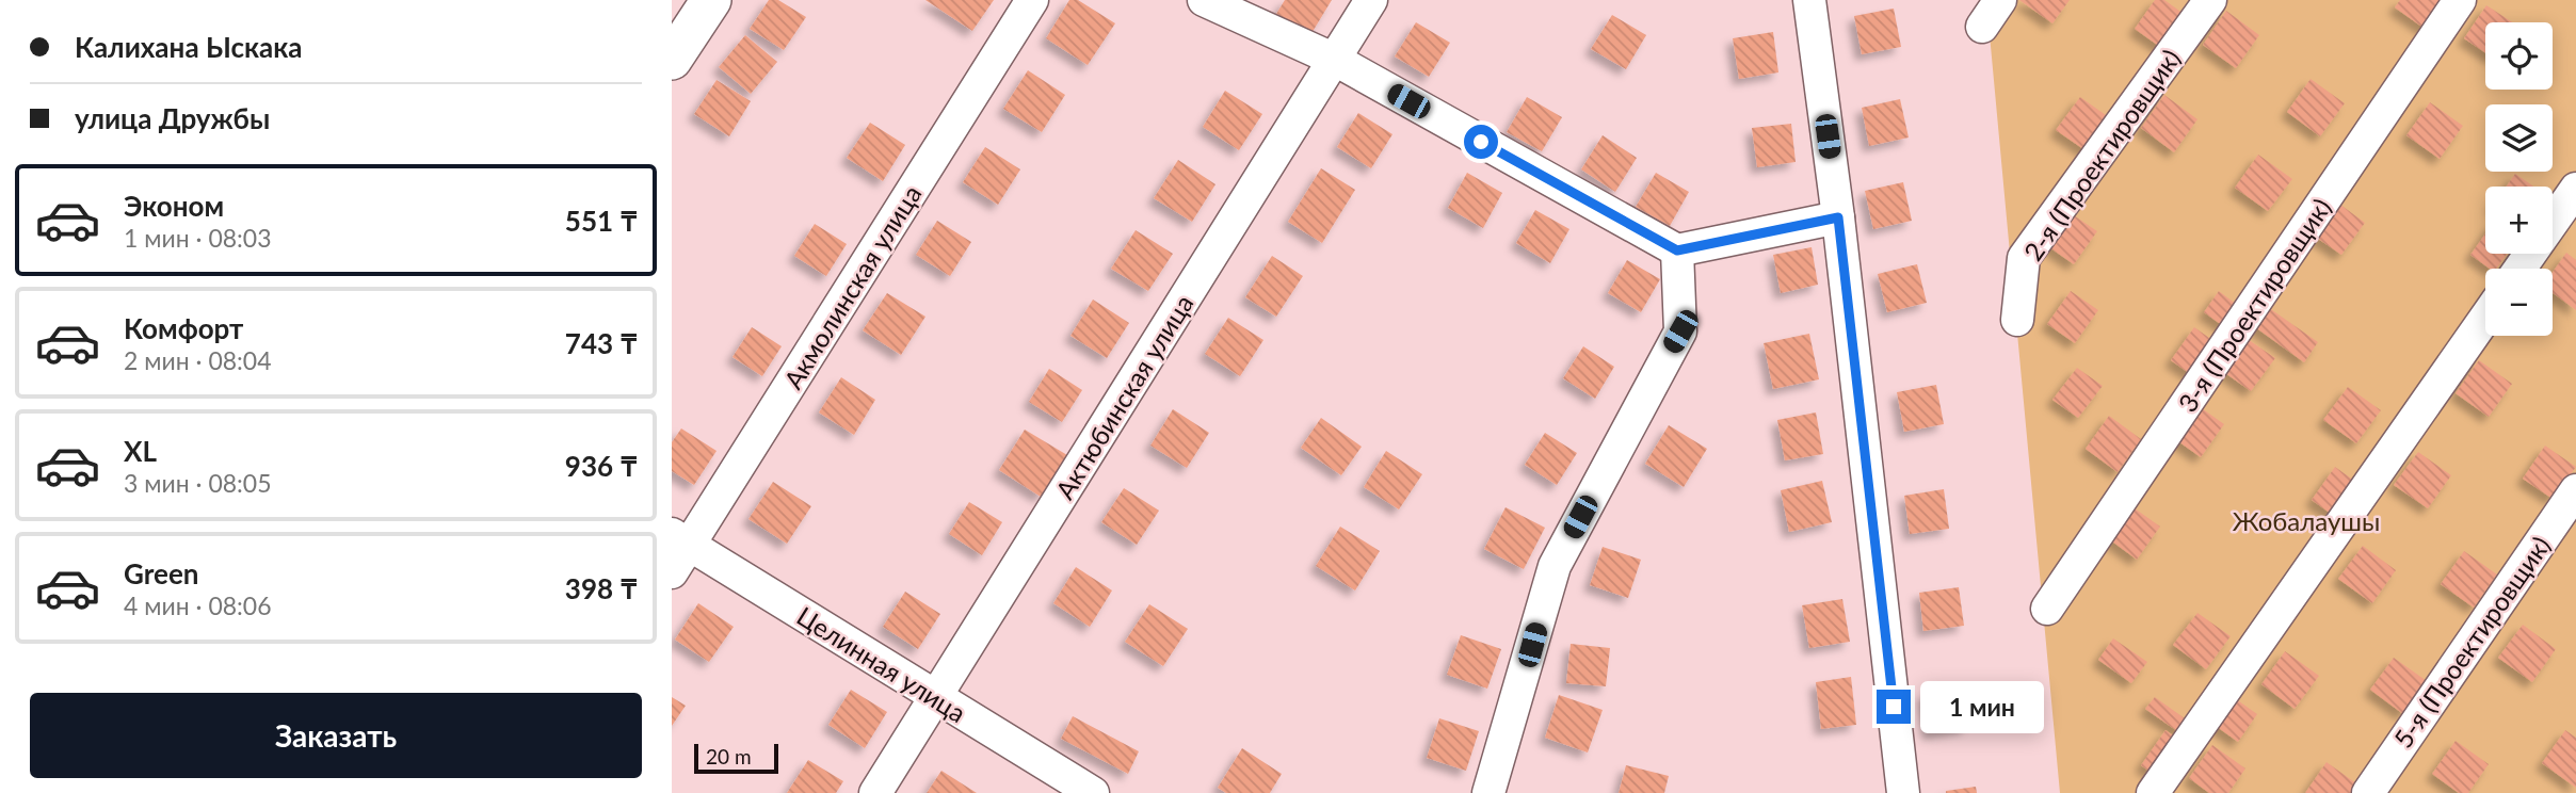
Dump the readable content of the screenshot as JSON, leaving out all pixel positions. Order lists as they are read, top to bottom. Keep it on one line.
{"streets":{"street":["2-я (Проектировщик)","Акмолинская улица","3-я (Проектировщик)","Актюбинская улица","5-я (Проектировщик)","Целинная улица"]},"crossings":[["Акмолинская улица","Целинная улица"],["Актюбинская улица","Целинная улица"]],"parks":["Жобалаушы"],"scale_bar":"20 m","page":{"banner":["Калихана Ыскака","улица Дружбы"],"map_buttons":["+","−"],"list":[{"name":"Эконом","note":"1 мин · 08:03","value":"551 ₸"},{"name":"Комфорт","note":"2 мин · 08:04","value":"743 ₸"},{"name":"XL","note":"3 мин · 08:05","value":"936 ₸"},{"name":"Green","note":"4 мин · 08:06","value":"398 ₸"}],"buttons":"Заказать","bubble":"1 мин","scale":"20 m"}}
